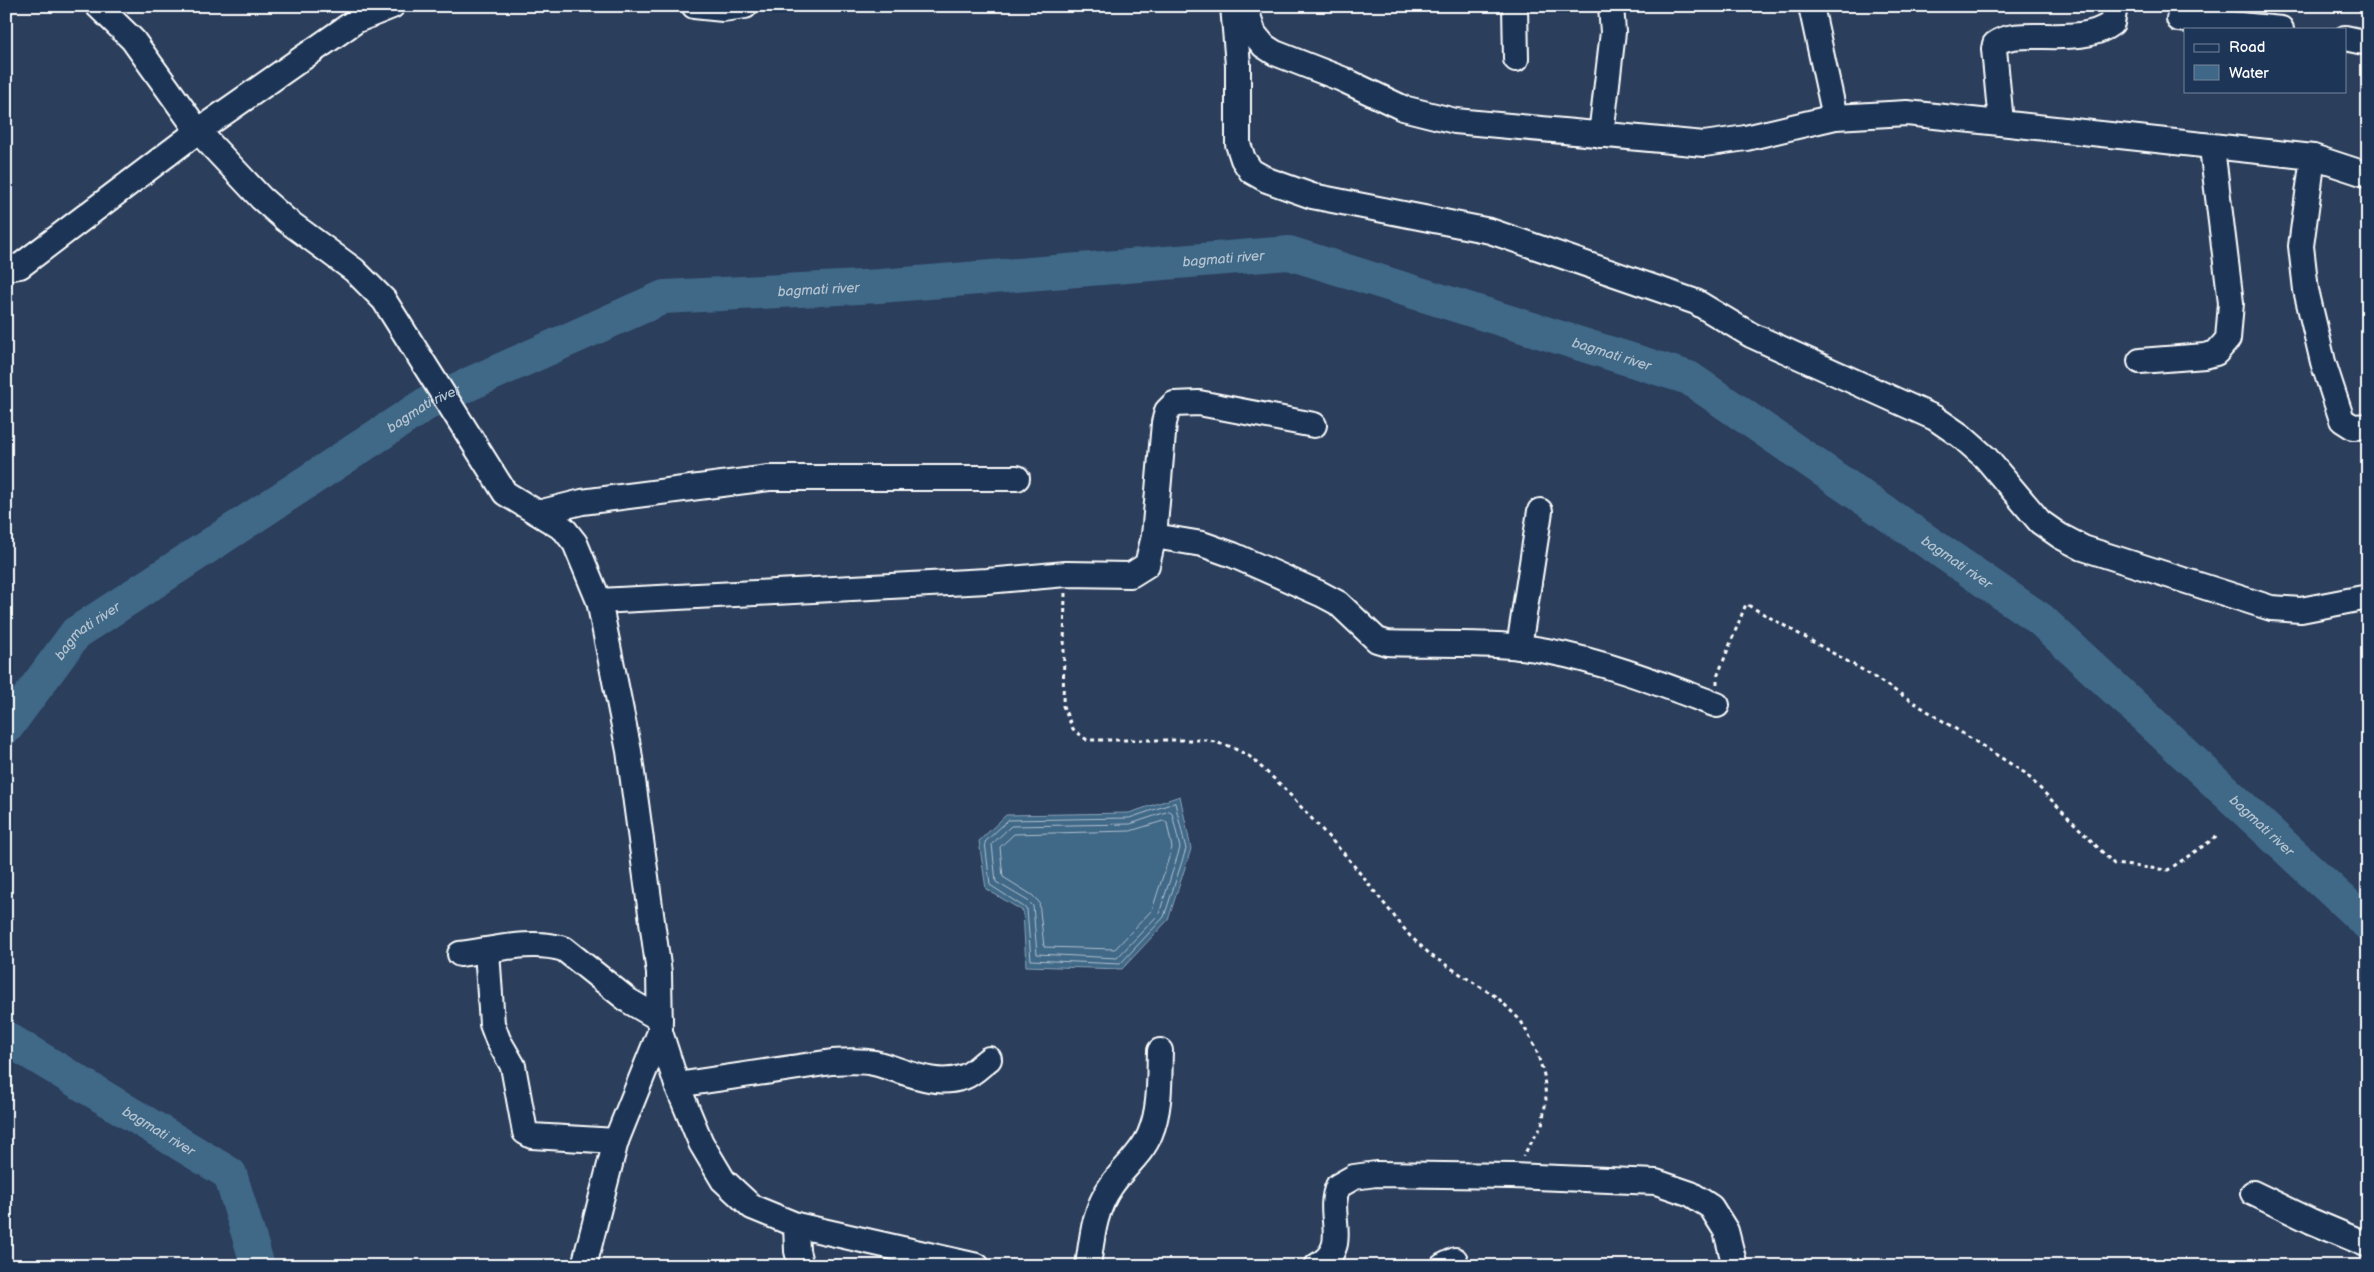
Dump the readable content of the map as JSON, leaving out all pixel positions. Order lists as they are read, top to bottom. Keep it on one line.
{"water":["bagmati river"],"legend":["Road","Water"]}
